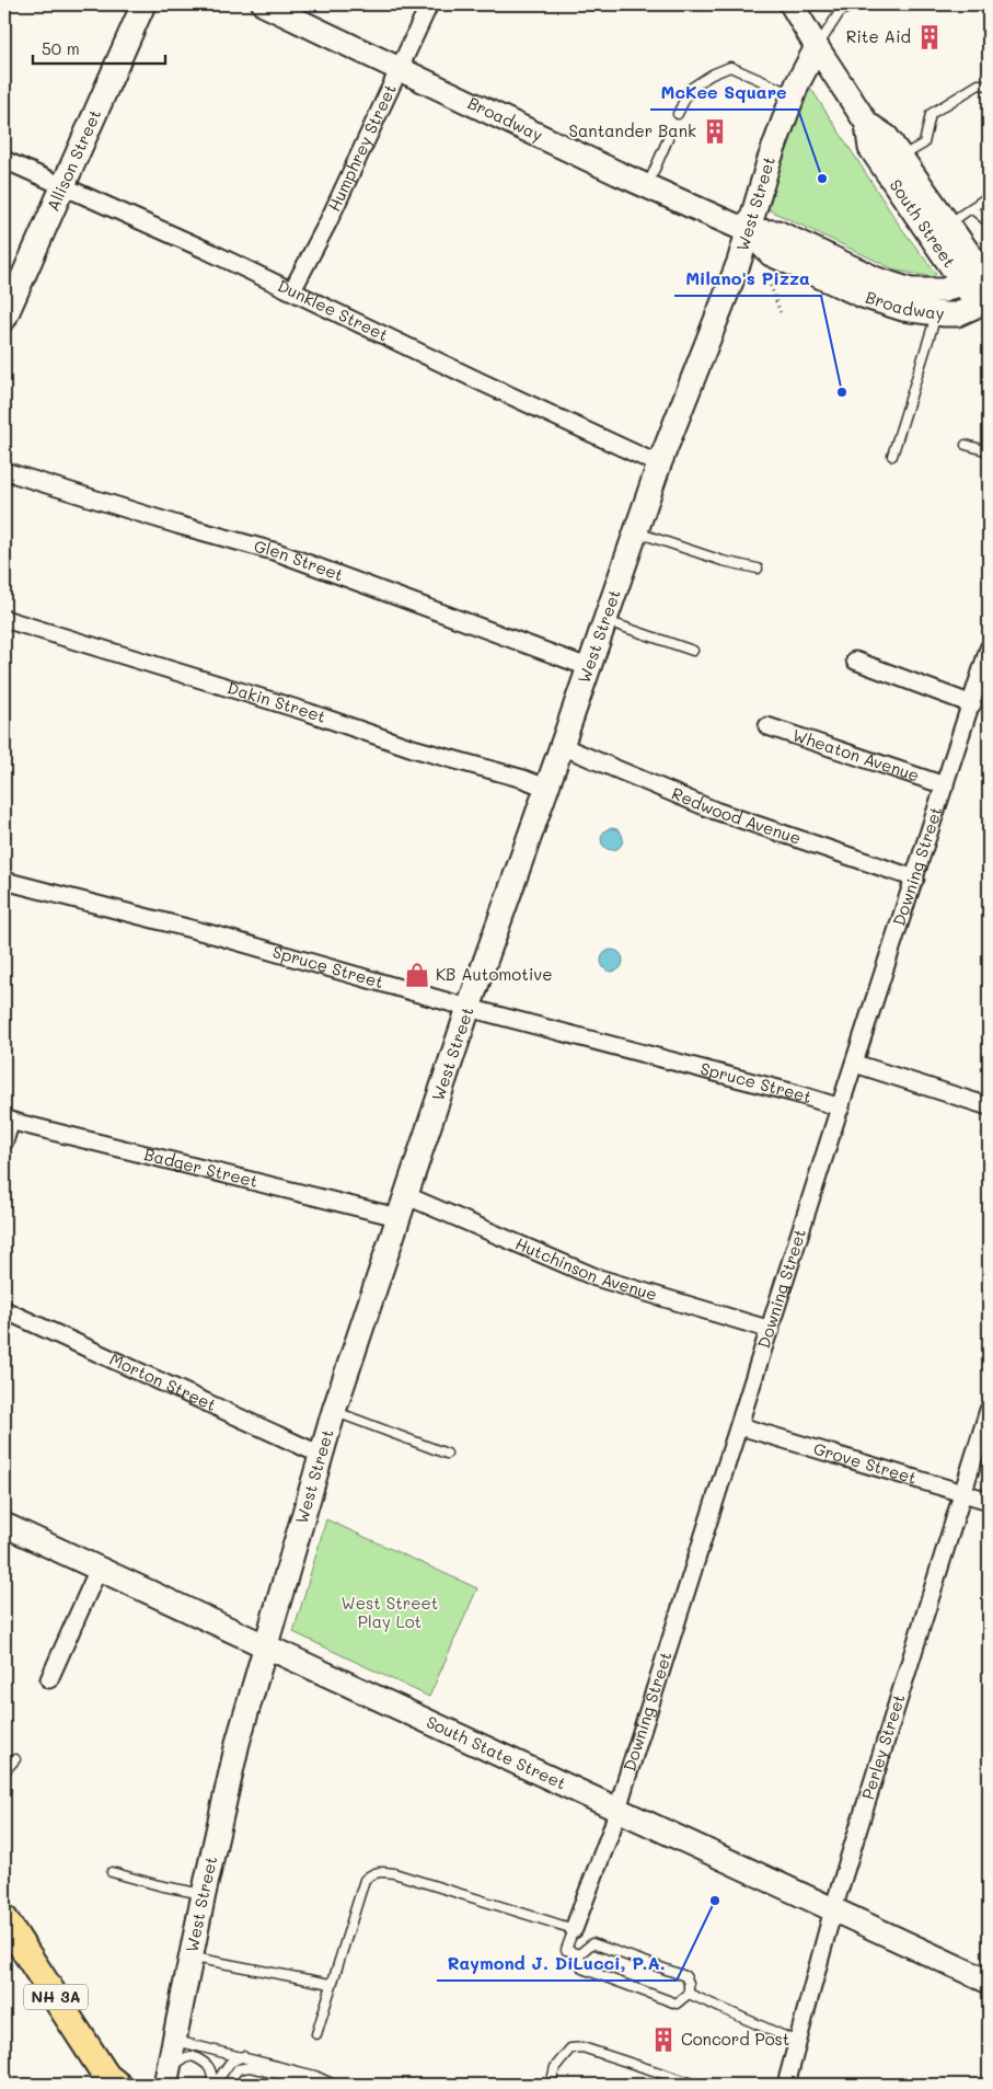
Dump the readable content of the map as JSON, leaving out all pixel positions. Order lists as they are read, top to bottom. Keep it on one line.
{"streets":{"main road":["NH 3A"],"street":["Broadway","Humphrey Street","Allison Street","West Street","South Street","Dunklee Street","Glen Street","Dakin Street","Wheaton Avenue","Redwood Avenue","Downing Street","Spruce Street","Badger Street","Hutchinson Avenue","Morton Street","Grove Street","Perley Street","South State Street"]},"crossings":[["Broadway","Humphrey Street"],["Broadway","West Street"],["Broadway","South Street"],["Humphrey Street","Dunklee Street"],["Allison Street","Dunklee Street"],["West Street","South Street"],["West Street","Dunklee Street"],["West Street","Glen Street"],["West Street","Dakin Street"],["West Street","Redwood Avenue"],["West Street","Spruce Street"],["West Street","Badger Street"],["West Street","Hutchinson Avenue"],["West Street","Morton Street"],["West Street","South State Street"],["Wheaton Avenue","Downing Street"],["Redwood Avenue","Downing Street"],["Downing Street","Spruce Street"],["Downing Street","Hutchinson Avenue"],["Downing Street","Grove Street"],["Downing Street","South State Street"],["Badger Street","Hutchinson Avenue"],["Grove Street","Perley Street"],["Perley Street","South State Street"]],"parks":["West Street Play Lot"],"places":{"building":["Rite Aid","Santander Bank","Concord Post"],"other":["McKee Square","Milano's Pizza","Raymond J. DiLucci, P.A."],"shop":["KB Automotive"]},"scale_bar":"50 m"}
